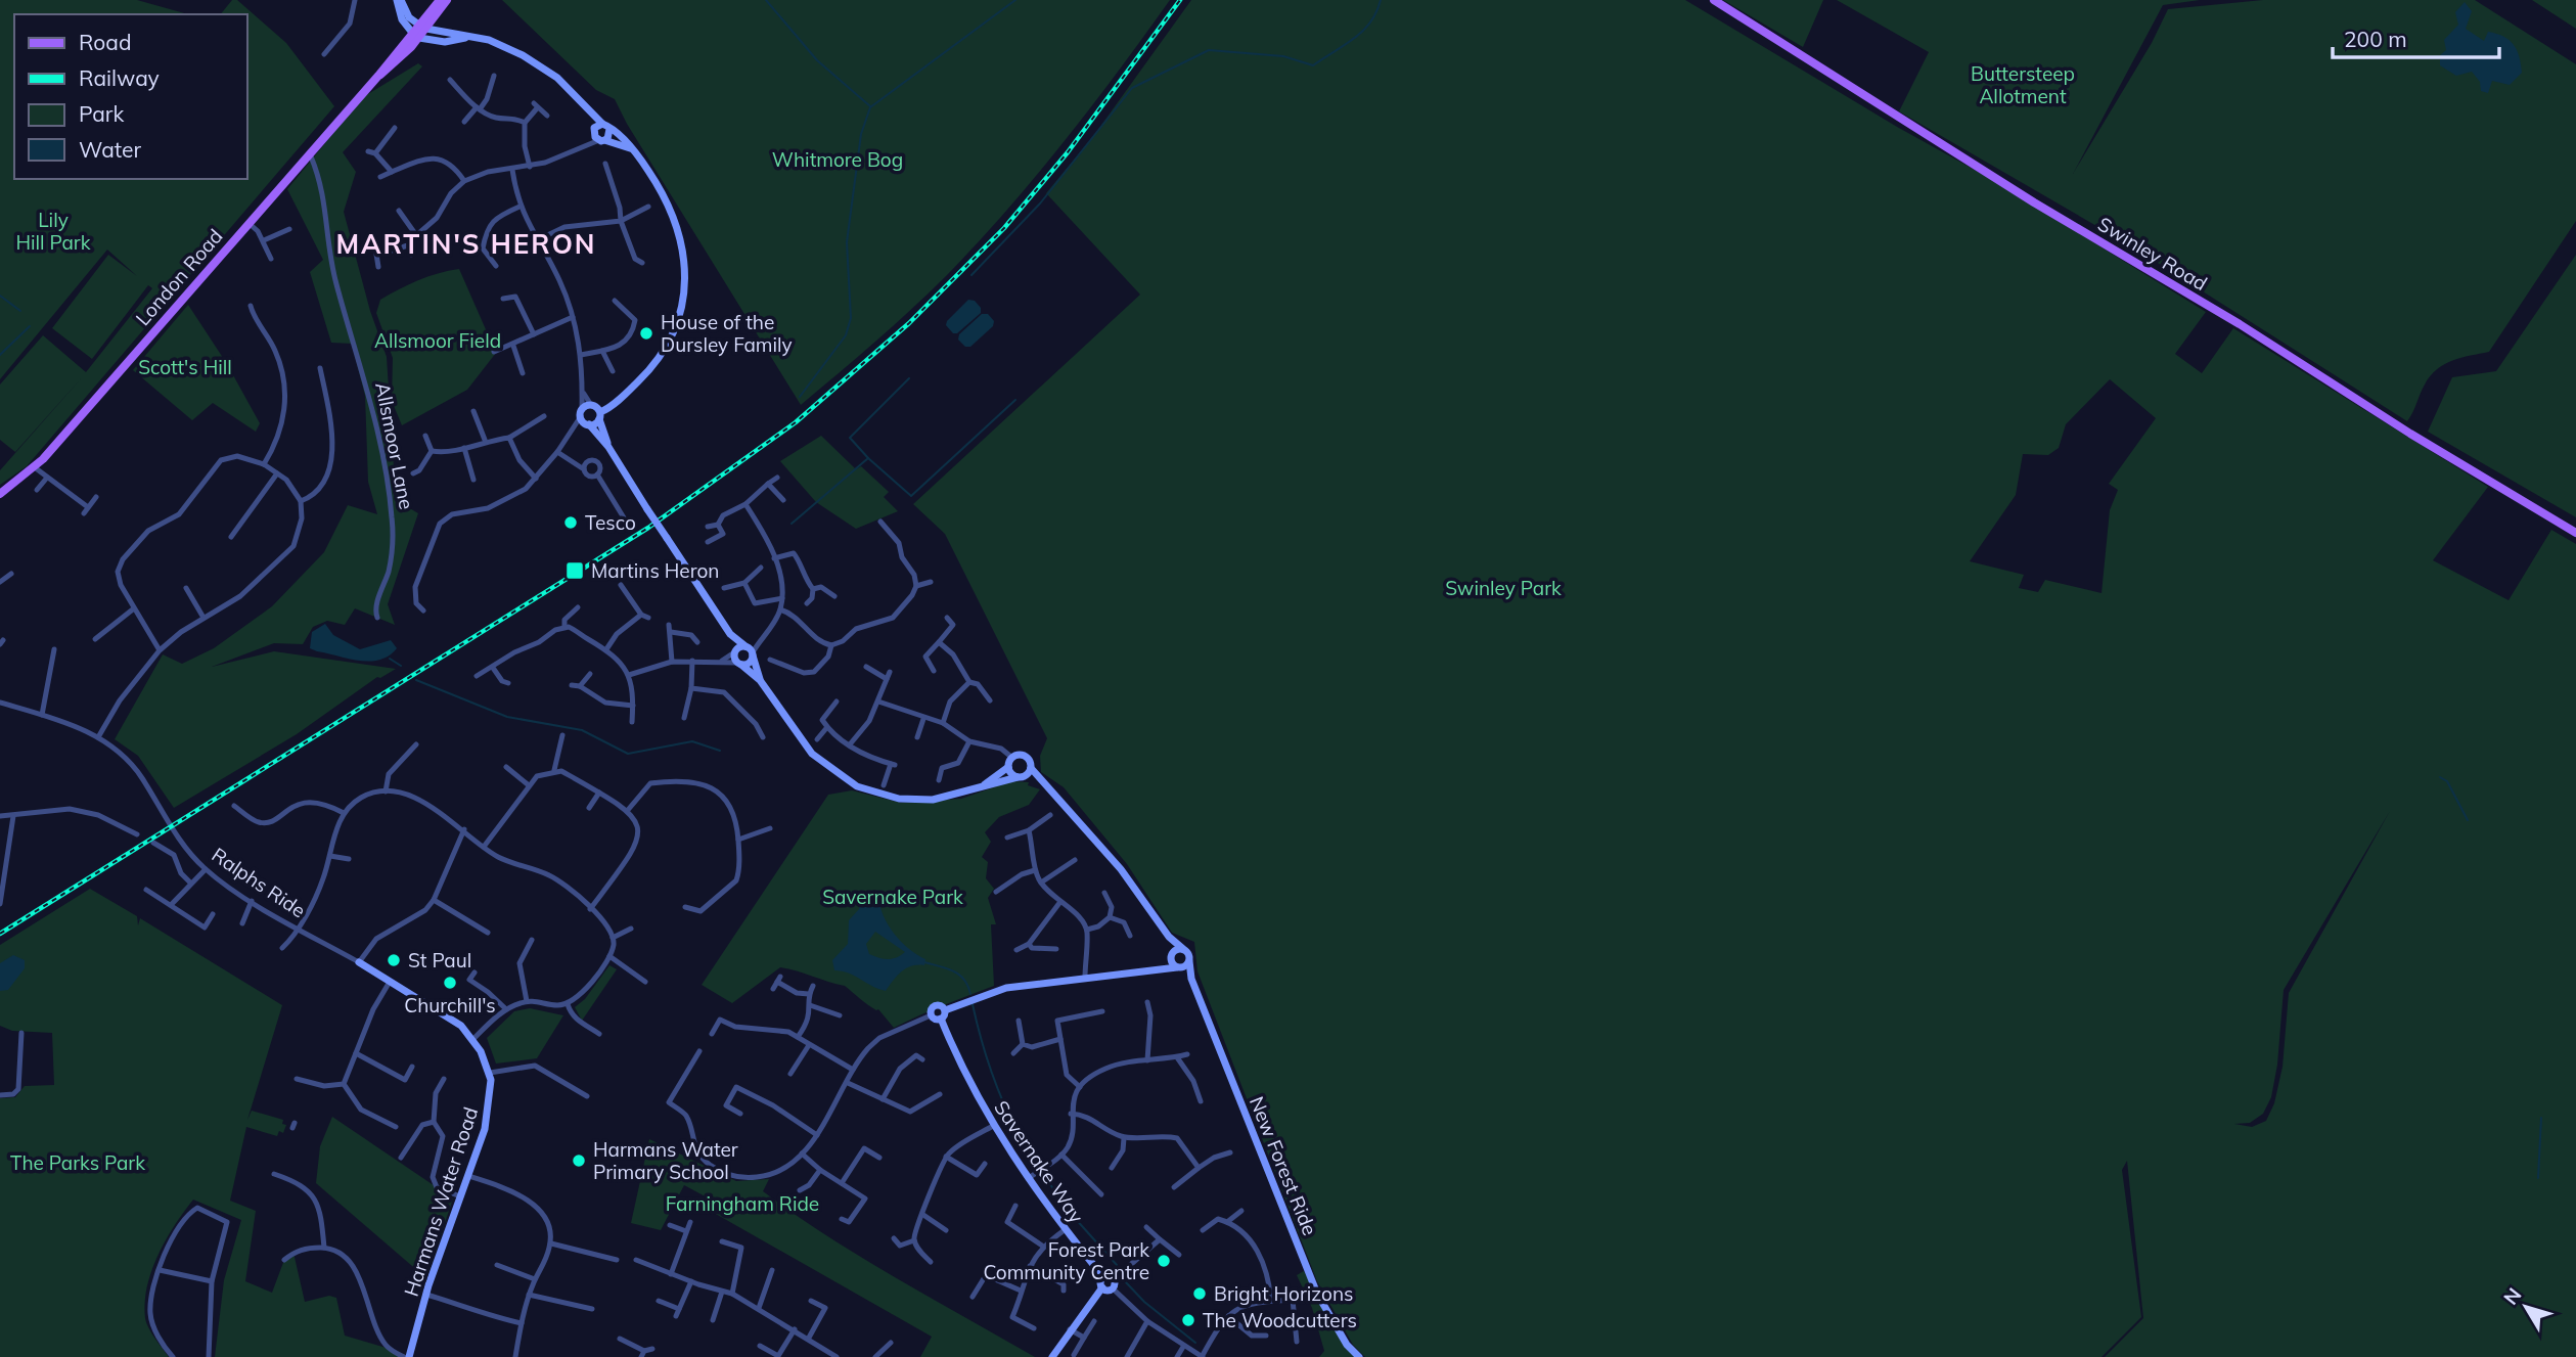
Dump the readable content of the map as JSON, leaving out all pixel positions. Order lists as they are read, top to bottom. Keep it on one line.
{"streets":{"main road":["Swinley Road","London Road","Ralphs Ride","Savernake Way","New Forest Ride","Harmans Water Road"],"street":["Allsmoor Lane"]},"crossings":[["Ralphs Ride","Harmans Water Road"]],"districts":["MARTIN'S HERON"],"parks":["Buttersteep Allotment","Whitmore Bog","Lily Hill Park","Allsmoor Field","Scott's Hill","Swinley Park","Savernake Park","The Parks Park","Farningham Ride"],"places":{"other":["House of the Dursley Family","Tesco","St Paul","Churchill's","Harmans Water Primary School","Forest Park Community Centre","Bright Horizons","The Woodcutters"],"transit":["Martins Heron"]},"legend":["Road","Railway","Park","Water"],"scale_bar":"200 m","north":"top left"}
